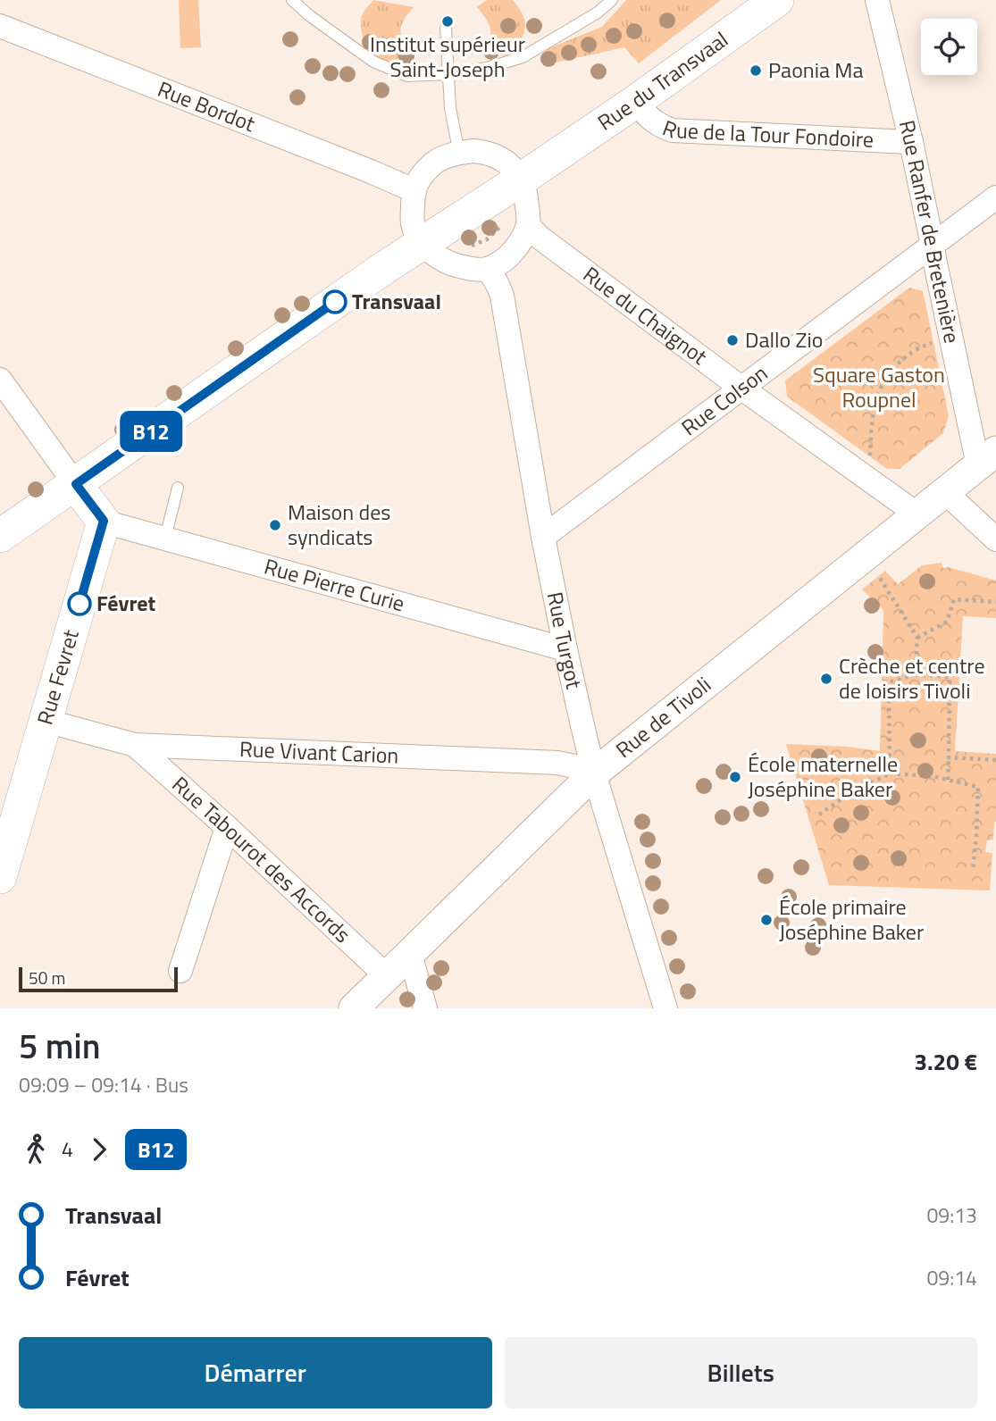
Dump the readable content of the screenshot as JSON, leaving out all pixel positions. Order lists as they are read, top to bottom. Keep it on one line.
{"streets":{"main road":["Rue du Transvaal","Rue Fevret"],"street":["Rue Bordot","Rue de la Tour Fondoire","Rue Ranfer de Bretenière","Rue du Chaignot","Rue Colson","Rue Pierre Curie","Rue Turgot","Rue de Tivoli","Rue Vivant Carion","Rue Tabourot des Accords"]},"crossings":[["Rue du Transvaal","Rue de la Tour Fondoire"],["Rue de la Tour Fondoire","Rue Ranfer de Bretenière"],["Rue Ranfer de Bretenière","Rue Colson"],["Rue Ranfer de Bretenière","Rue de Tivoli"],["Rue du Chaignot","Rue Colson"],["Rue du Chaignot","Rue de Tivoli"],["Rue Colson","Rue Turgot"],["Rue Pierre Curie","Rue Turgot"],["Rue Pierre Curie","Rue Fevret"],["Rue Turgot","Rue de Tivoli"],["Rue Turgot","Rue Vivant Carion"],["Rue Fevret","Rue Vivant Carion"],["Rue de Tivoli","Rue Vivant Carion"],["Rue de Tivoli","Rue Tabourot des Accords"],["Rue Vivant Carion","Rue Tabourot des Accords"]],"parks":["Square Gaston Roupnel"],"places":["Institut supérieur Saint-Joseph","Paonia Ma","Transvaal","Dallo Zio","Maison des syndicats","Févret","Crèche et centre de loisirs Tivoli","École maternelle Joséphine Baker","École primaire Joséphine Baker"],"lines":["bus line B12"],"scale_bar":"50 m","page":{"on_map":"B12","scale":"50 m","heading":["5 min","09:09 – 09:14 · Bus","3.20 €"],"legs":["4","B12"],"list":[{"name":"Transvaal","value":"09:13"},{"name":"Févret","value":"09:14"}],"buttons":["Démarrer","Billets"]}}
